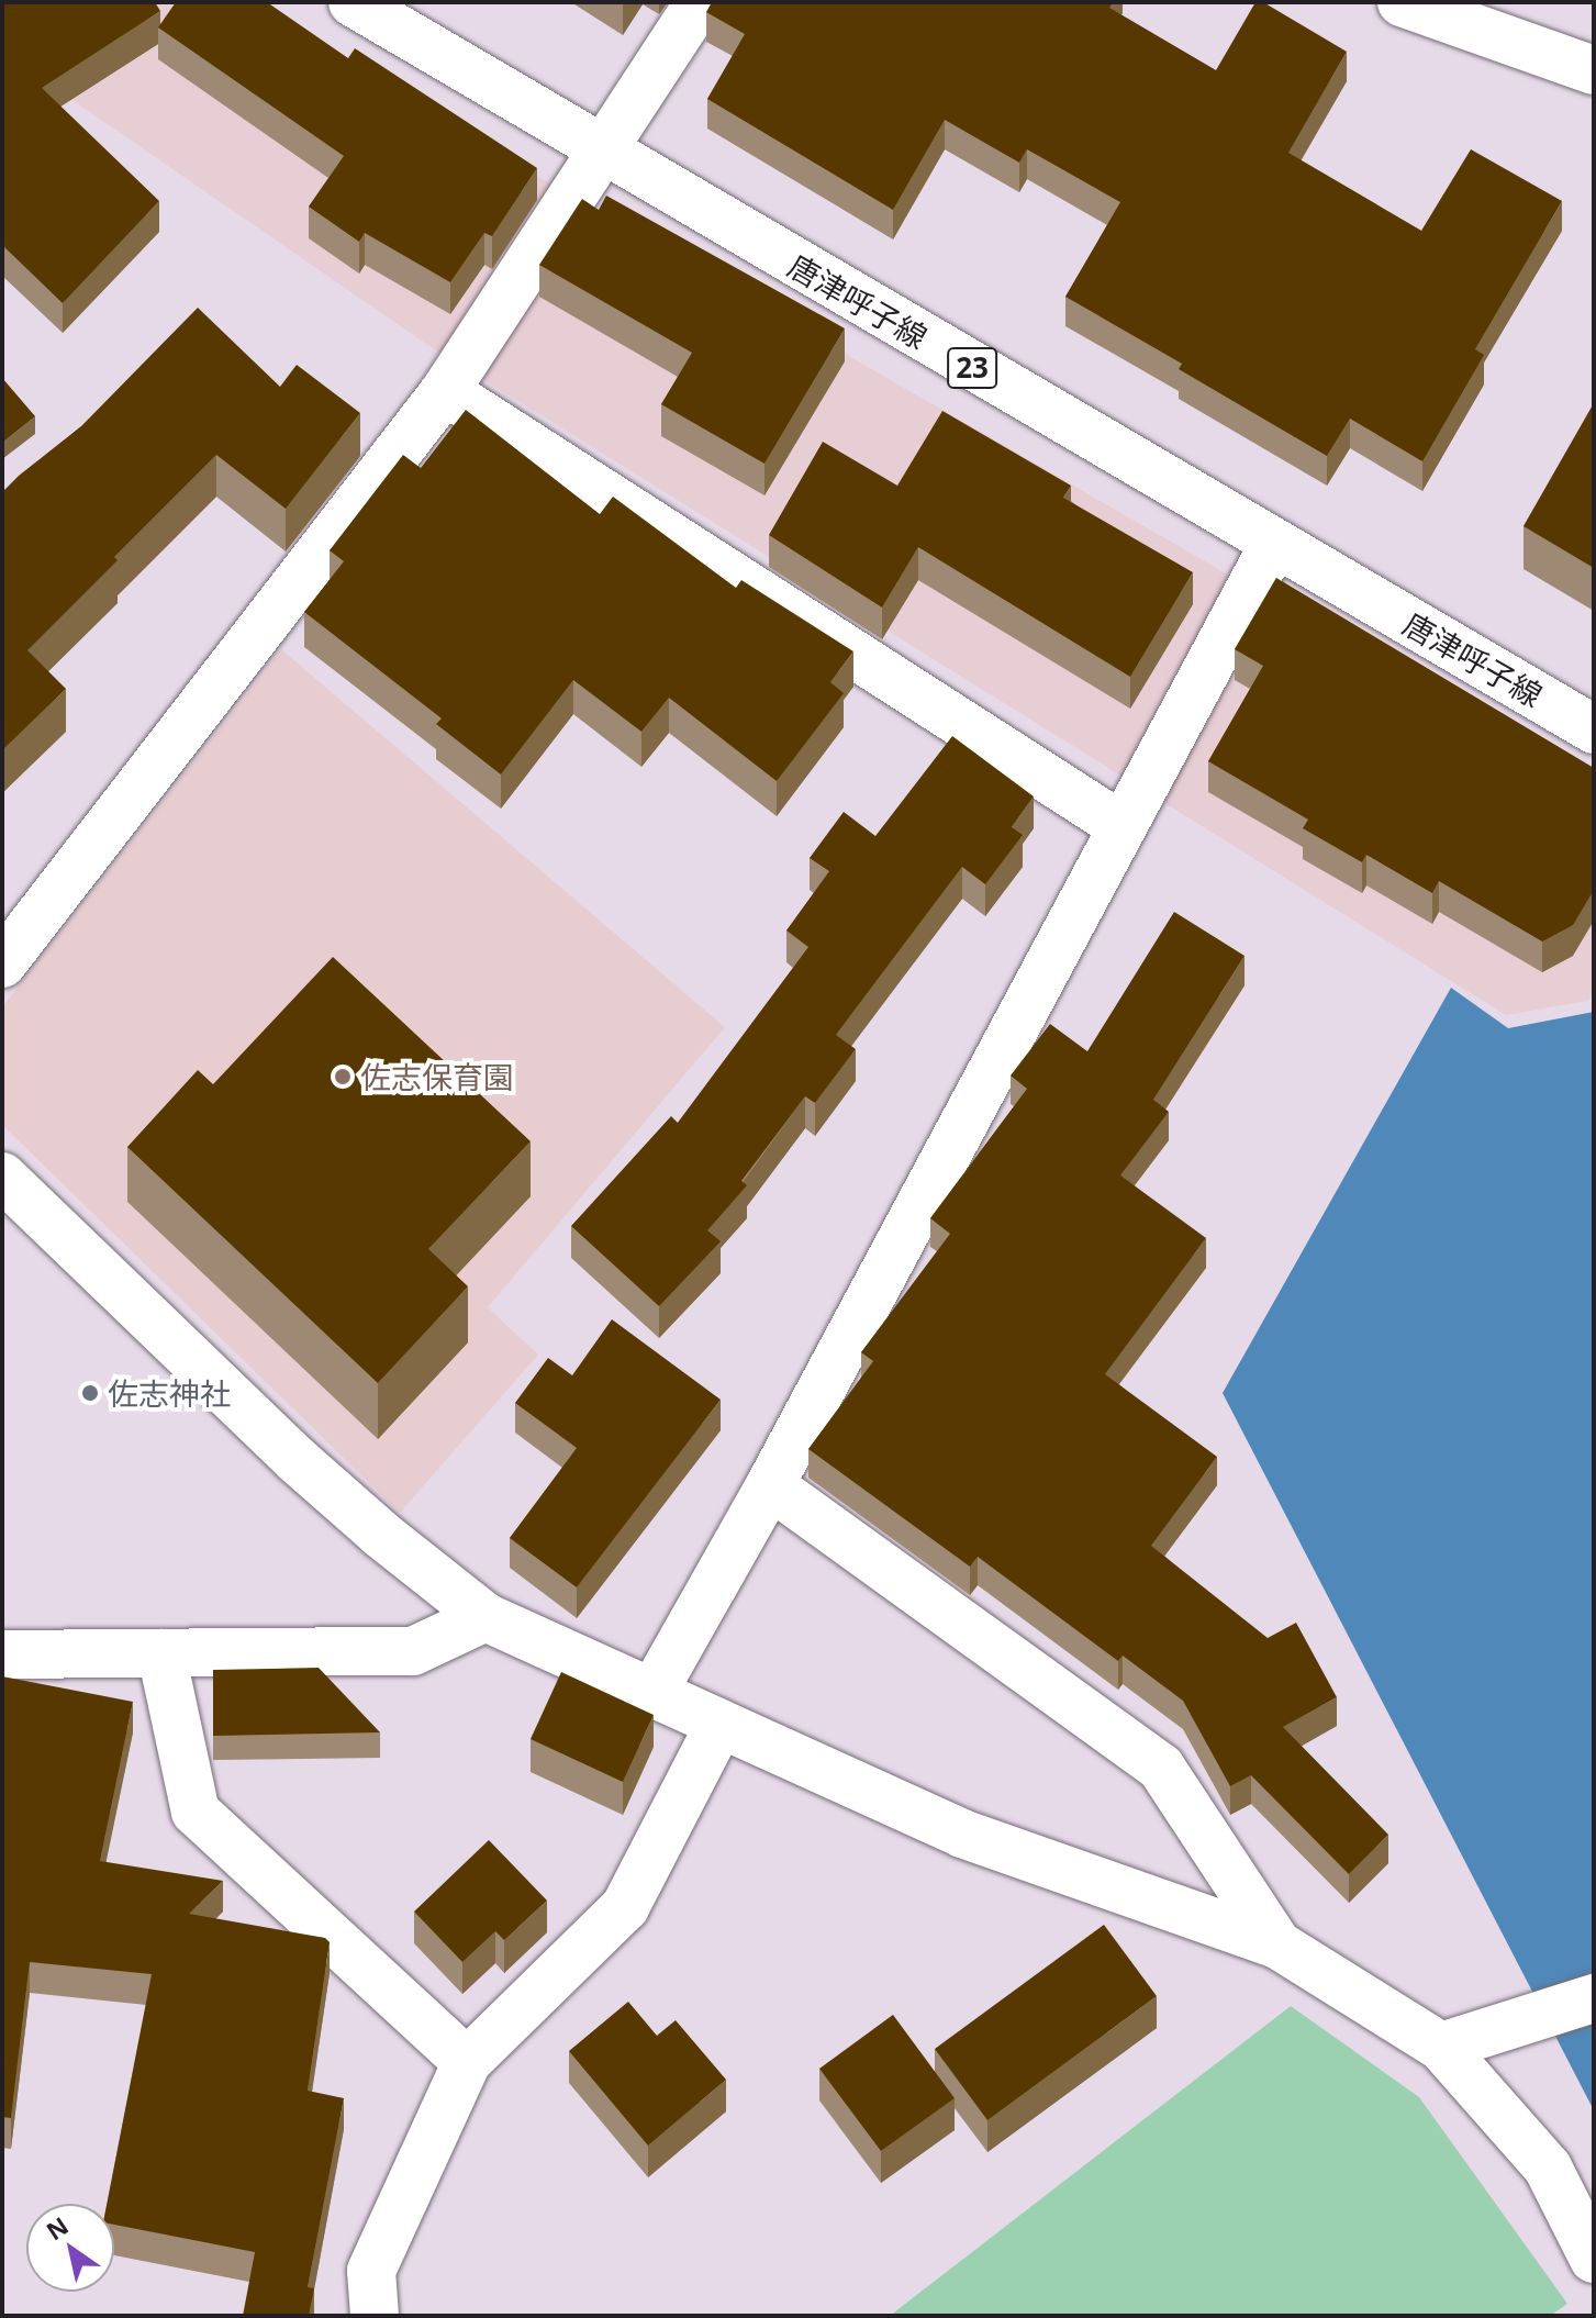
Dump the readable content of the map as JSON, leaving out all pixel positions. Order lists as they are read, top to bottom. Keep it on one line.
{"streets":{"street":["唐津呼子線","23"]},"places":["佐志保育園","佐志神社"],"north":"top left"}
